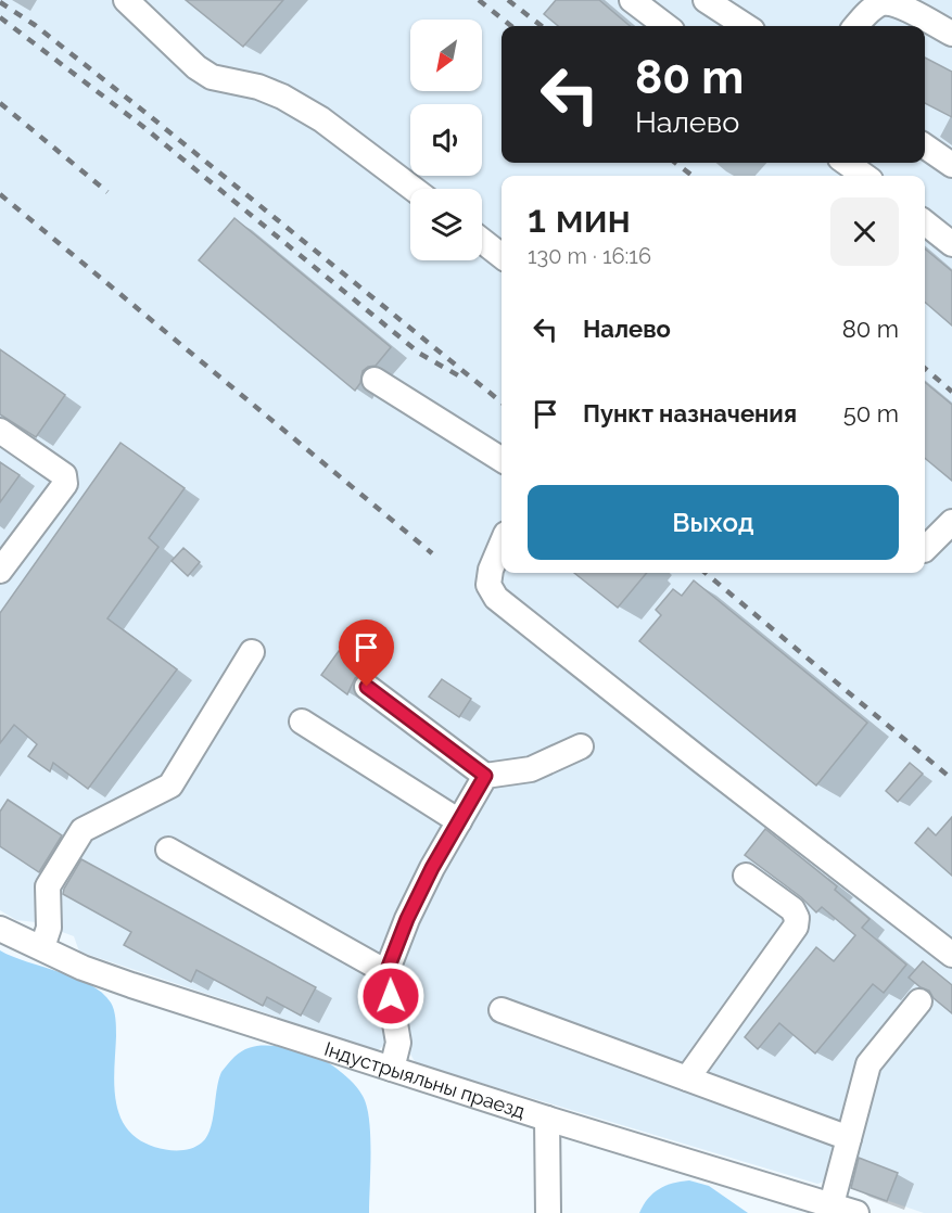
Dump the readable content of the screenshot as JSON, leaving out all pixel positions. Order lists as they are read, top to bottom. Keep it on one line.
{"streets":{"street":["Індустрыяльны праезд"]},"north":"bottom left","page":{"turn":["80 m","Налево"],"heading":["1 мин","130 m · 16:16"],"list":[{"name":"Налево","value":"80 m"},{"name":"Пункт назначения","value":"50 m"}],"buttons":"Выход"}}
